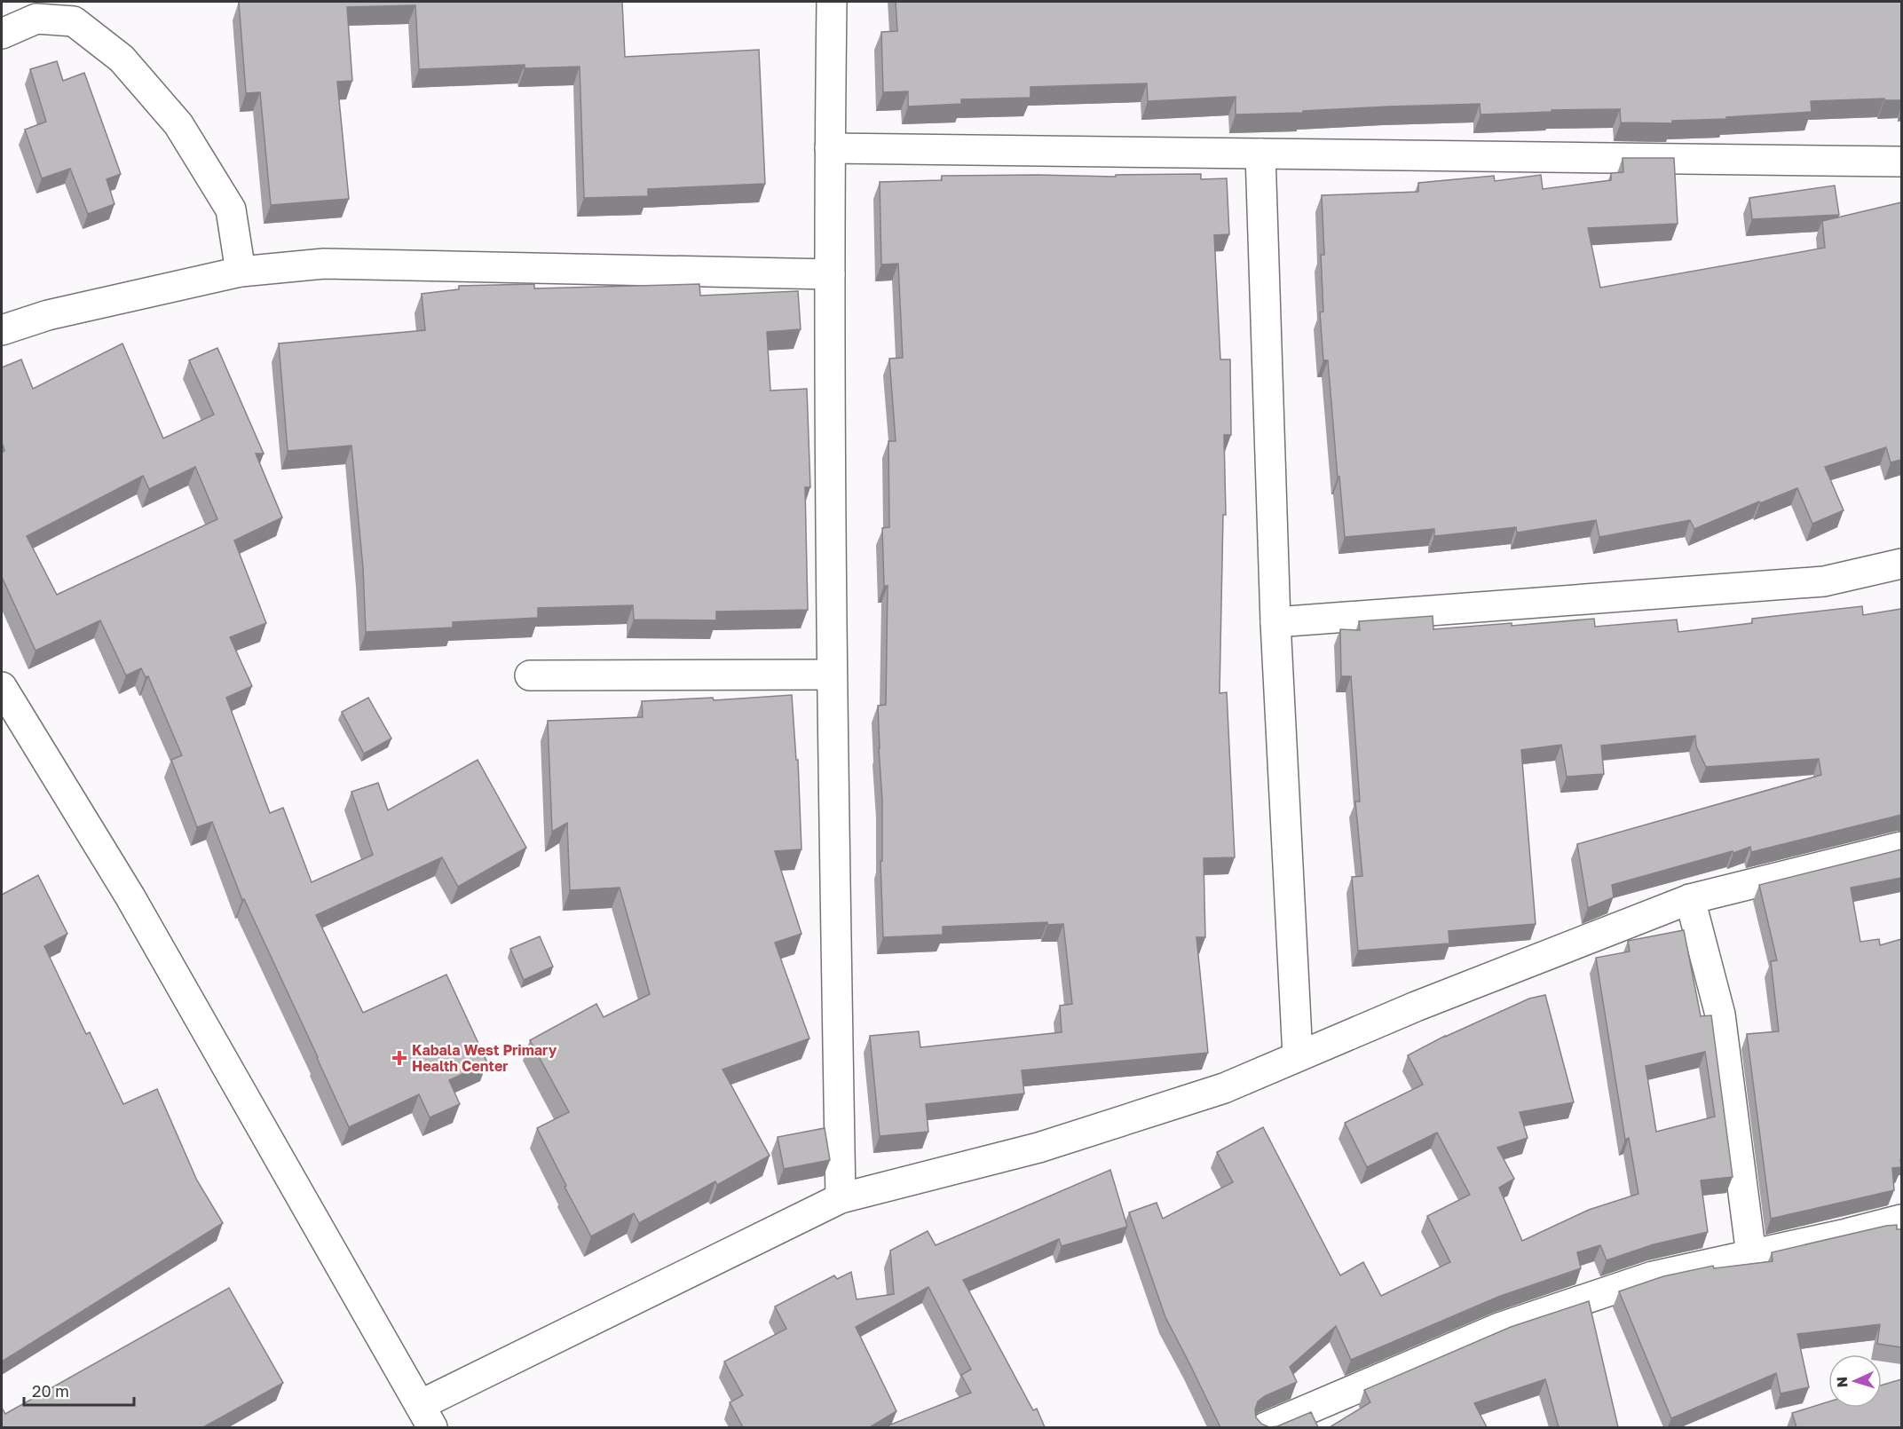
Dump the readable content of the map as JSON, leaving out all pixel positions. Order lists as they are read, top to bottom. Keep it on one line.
{"places":{"health":["Kabala West Primary Health Center"]},"scale_bar":"20 m","north":"left"}
